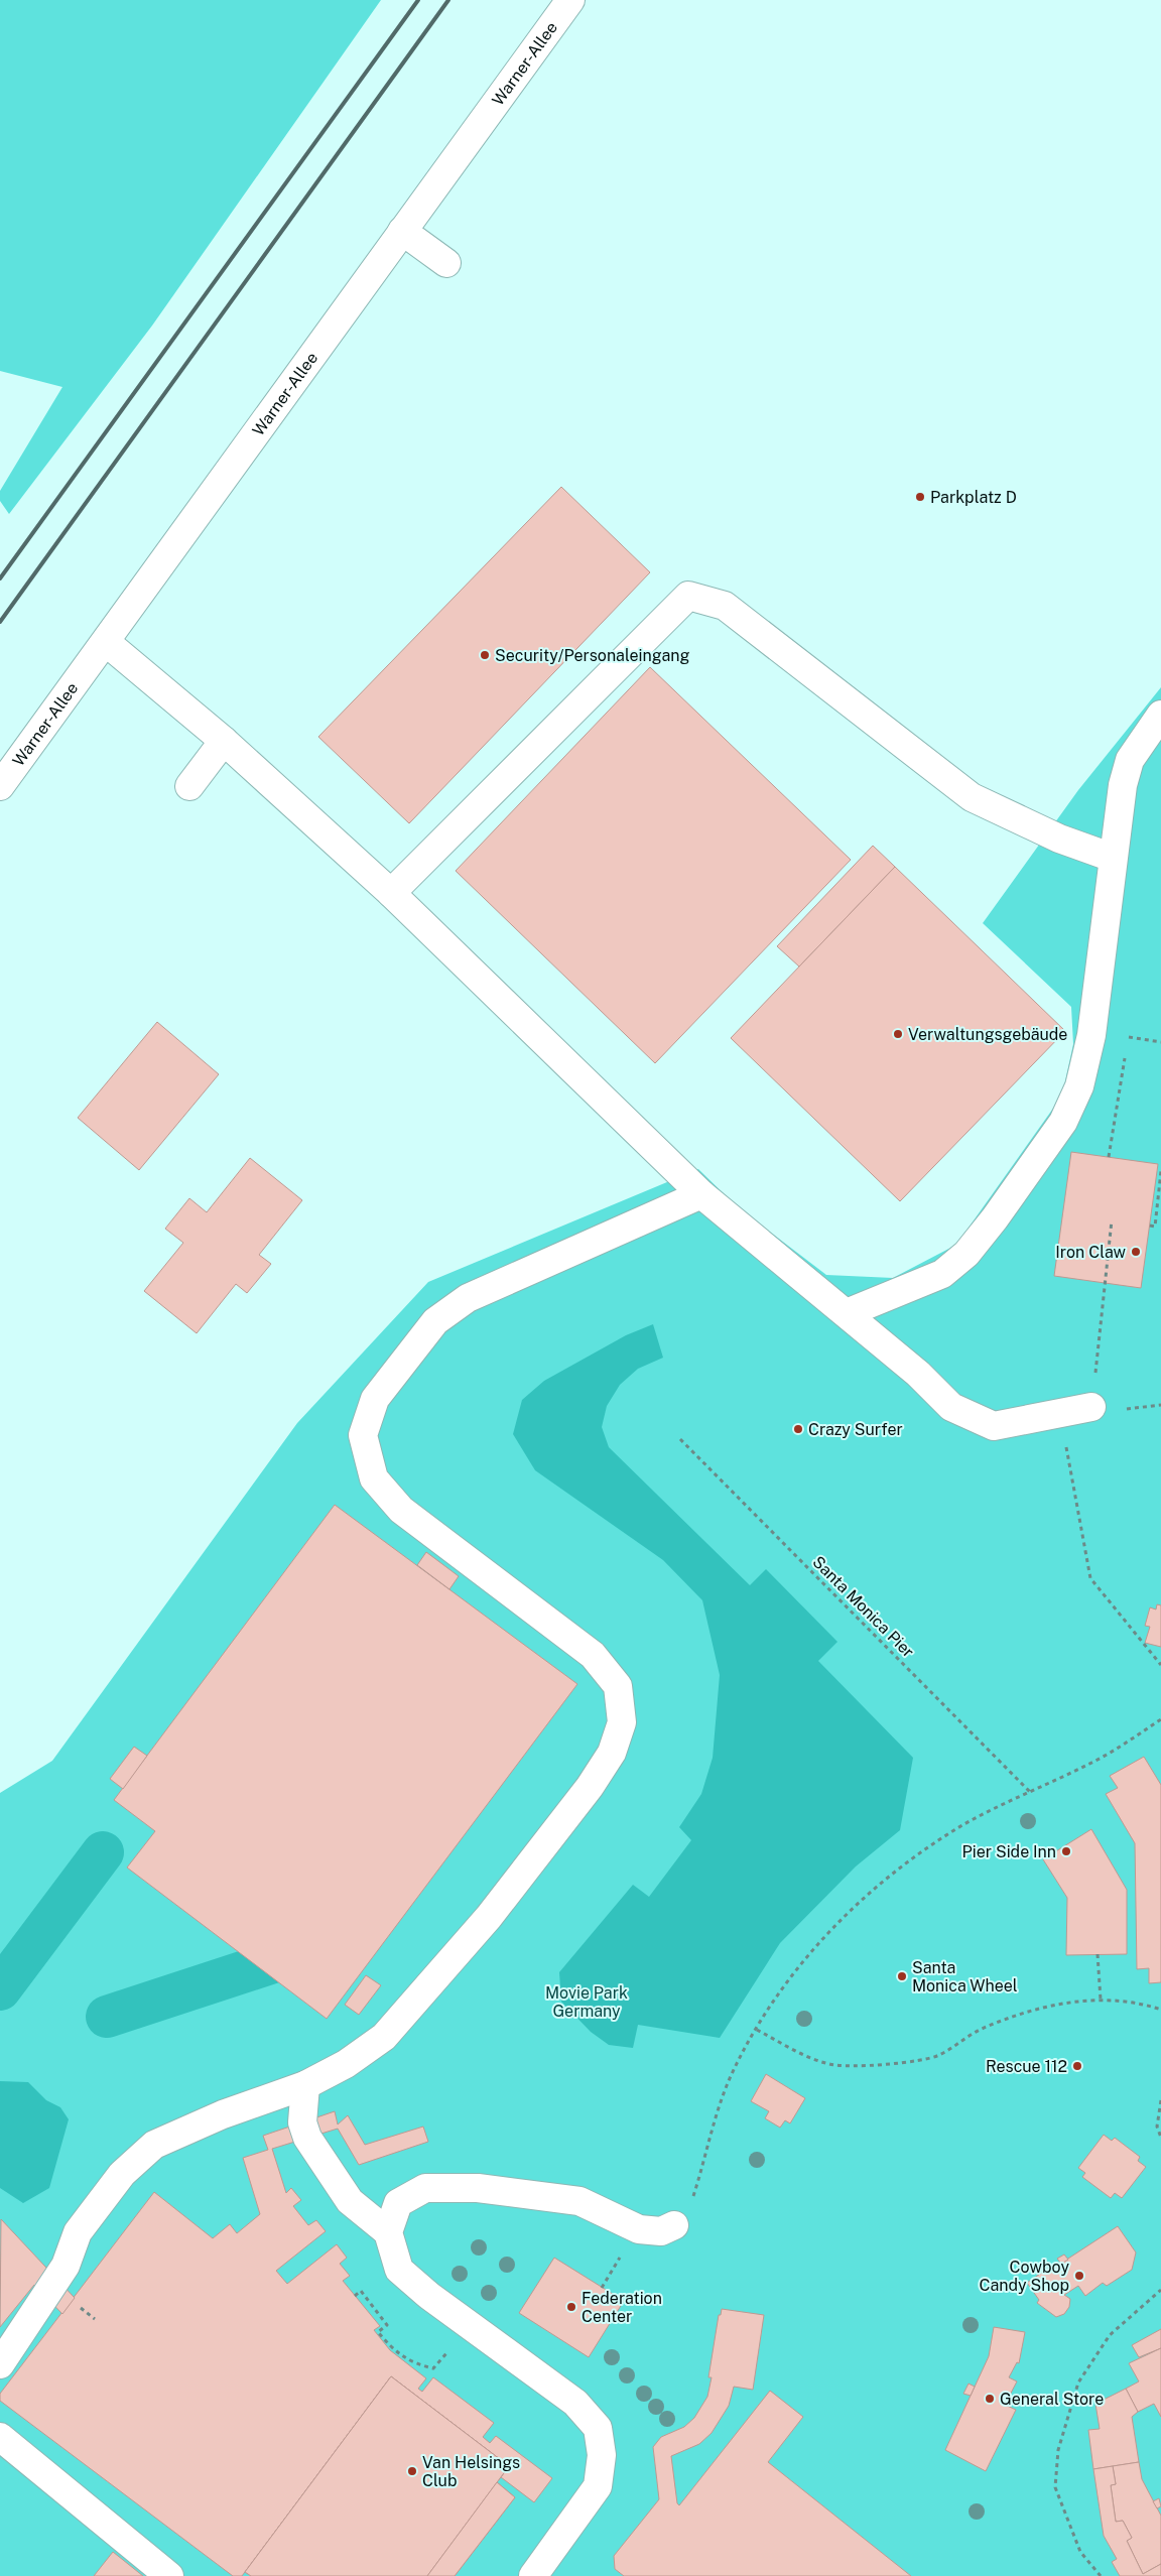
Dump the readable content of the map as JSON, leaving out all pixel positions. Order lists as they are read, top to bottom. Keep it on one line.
{"streets":{"street":["Warner-Allee"],"path":["Santa Monica Pier"]},"parks":["Movie Park Germany"],"places":["Parkplatz D","Security/Personaleingang","Verwaltungsgebäude","Iron Claw","Crazy Surfer","Pier Side Inn","Santa Monica Wheel","Rescue 112","Cowboy Candy Shop","Federation Center","General Store","Van Helsings Club"]}
